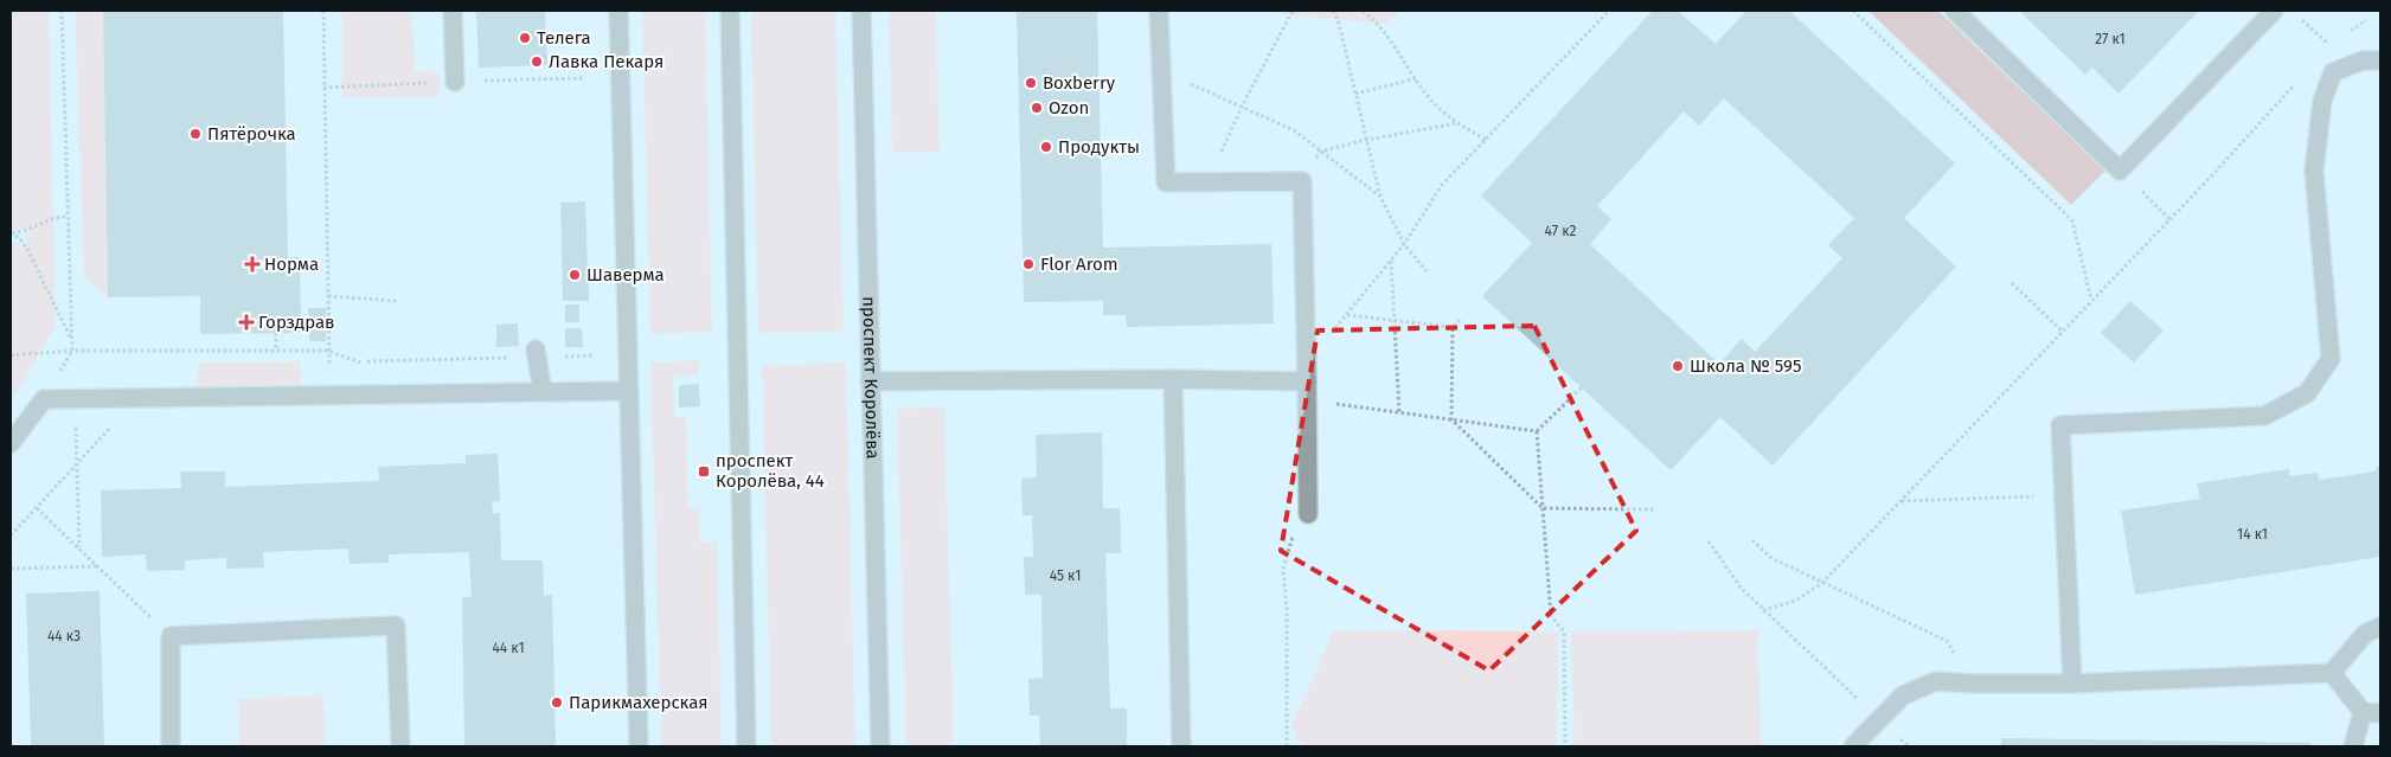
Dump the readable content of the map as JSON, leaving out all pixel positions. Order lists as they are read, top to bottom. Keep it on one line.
{"streets":{"street":["проспект Королёва"]},"places":{"other":["Телега","Лавка Пекаря","Boxberry","Ozon","Пятёрочка","Продукты","Flor Arom","Шаверма","Школа № 595","Парикмахерская"],"health":["Норма","Горздрав"],"transit":["проспект Королёва, 44"]},"house_numbers":["27 к1","47 к2","14 к1","45 к1","44 к3","44 к1"]}
